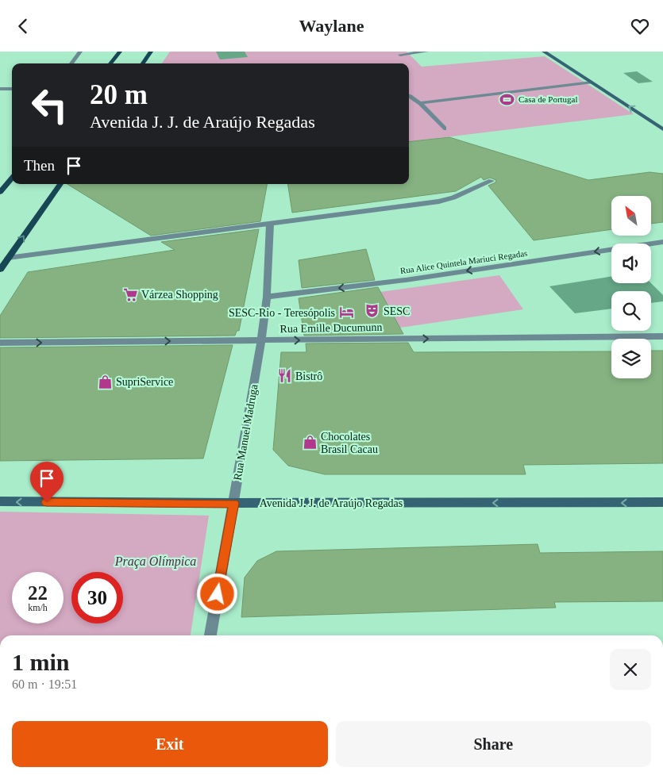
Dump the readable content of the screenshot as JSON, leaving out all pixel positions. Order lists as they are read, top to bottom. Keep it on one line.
{"streets":{"main road":["Avenida J. J. de Araújo Regadas"],"street":["Rua Alice Quintela Mariuci Regadas","Rua Emille Ducumunn","Rua Manuel Madruga"]},"crossings":[["Rua Alice Quintela Mariuci Regadas","Rua Manuel Madruga"],["Rua Emille Ducumunn","Rua Manuel Madruga"],["Rua Manuel Madruga","Avenida J. J. de Araújo Regadas"]],"one_way":["Rua Emille Ducumunn","Avenida J. J. de Araújo Regadas"],"parks":["Praça Olímpica"],"places":{"sports":["Casa de Portugal"],"supermarket":["Várzea Shopping"],"theatre":["SESC"],"hotel":["SESC-Rio - Teresópolis"],"restaurant":["Bistrô"],"shop":["SupriService","Chocolates Brasil Cacau"]},"north":"top left","page":{"header":"Waylane","turn":["20 m","Avenida J. J. de Araújo Regadas"],"then":"Then","speed":"22 km/h","limit":"30","heading":["1 min","60 m · 19:51"],"buttons":["Exit","Share"]}}
